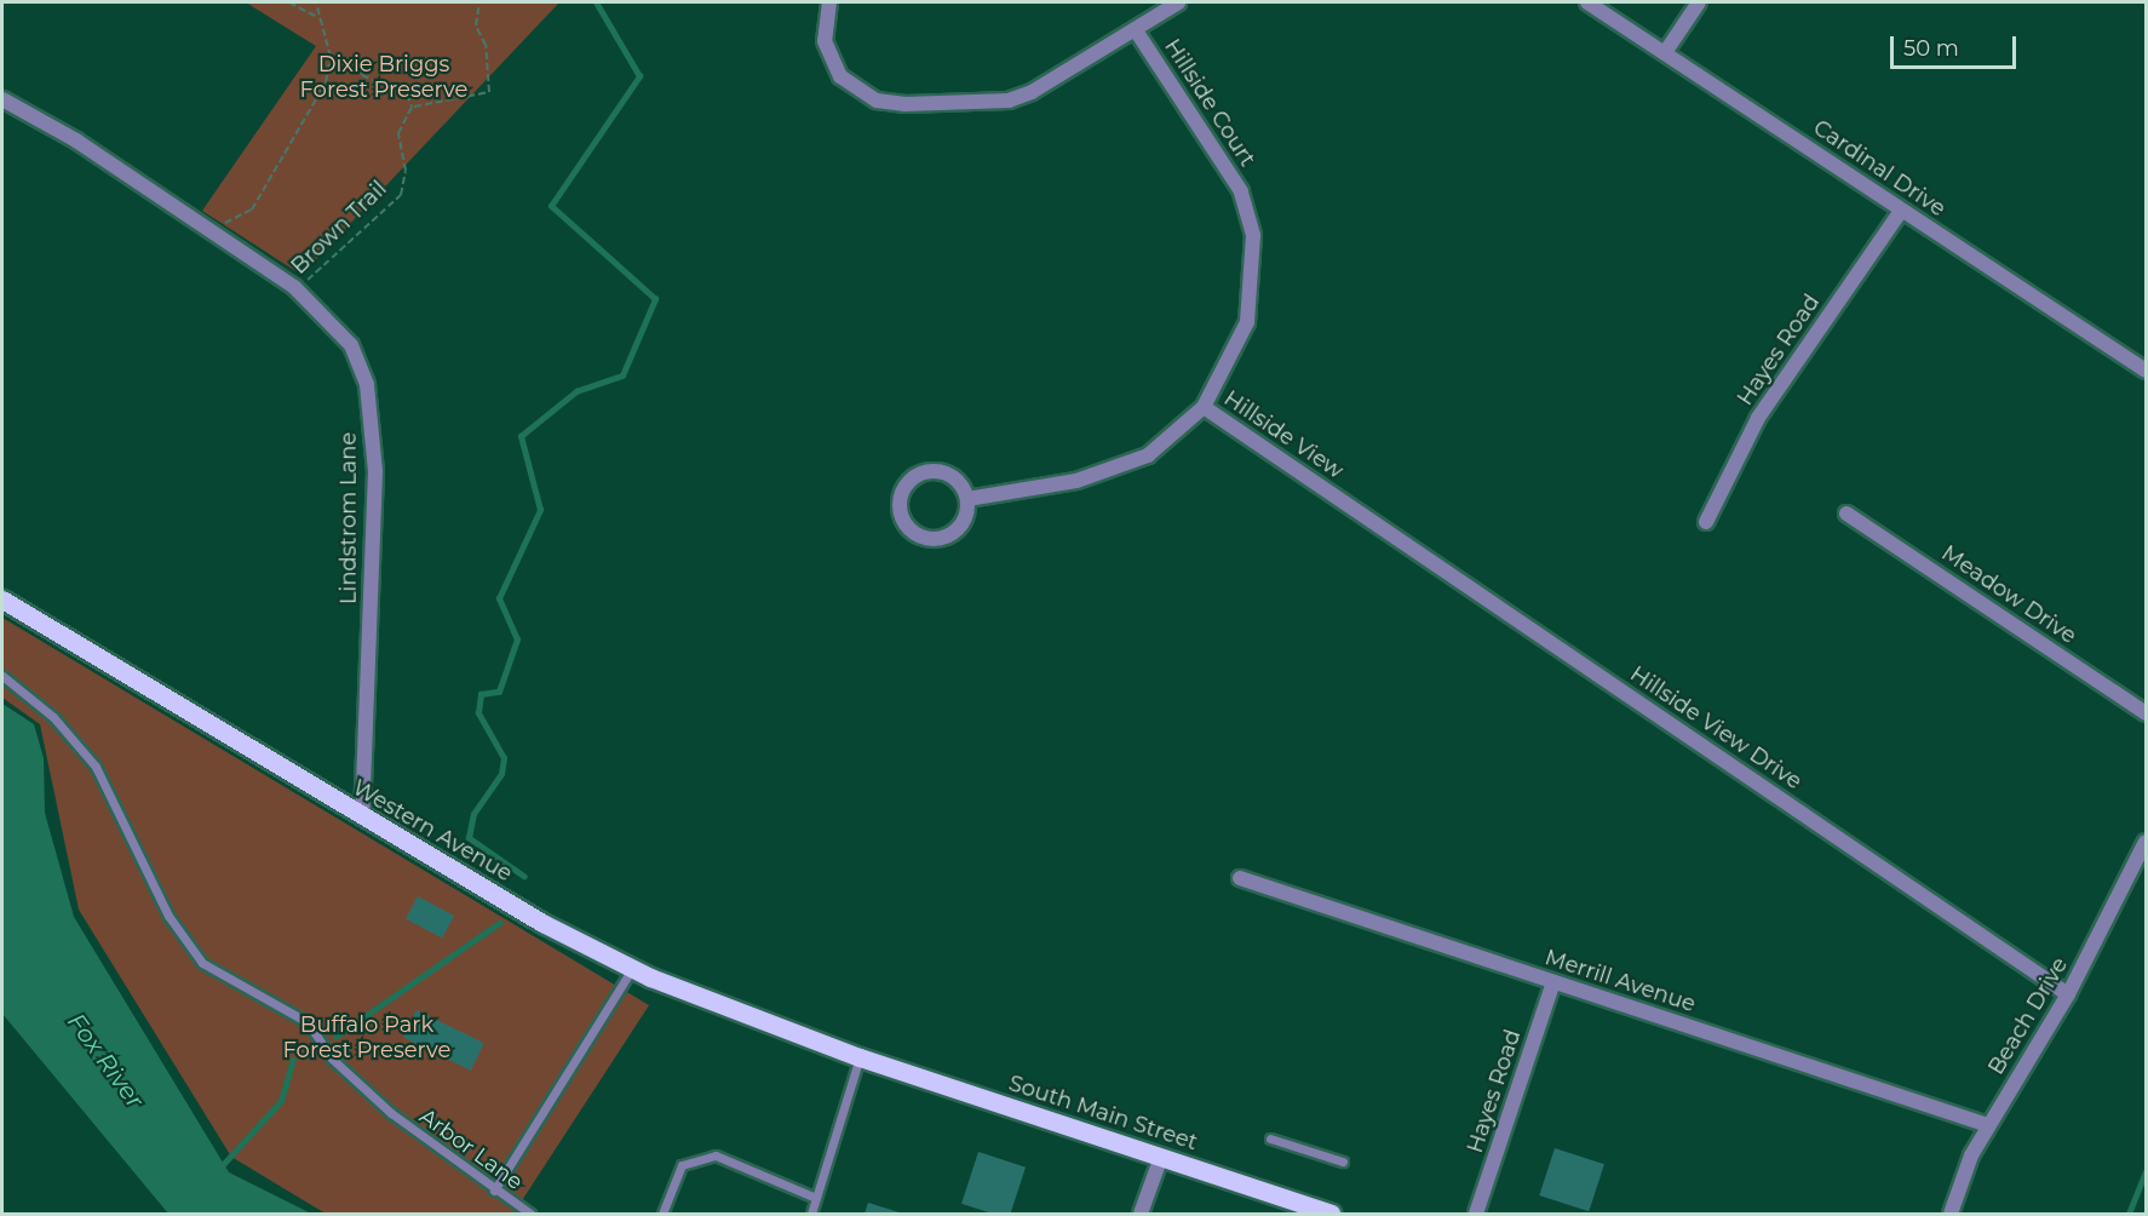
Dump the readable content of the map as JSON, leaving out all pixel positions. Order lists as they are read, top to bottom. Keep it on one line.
{"streets":{"main road":["Western Avenue","South Main Street"],"street":["Hillside Court","Cardinal Drive","Hayes Road","Hillside View","Lindstrom Lane","Meadow Drive","Hillside View Drive","Merrill Avenue","Beach Drive"],"lane":["Arbor Lane"],"path":["Brown Trail"]},"crossings":[["Hillside Court","Hillside View"],["Cardinal Drive","Hayes Road"],["Brown Trail","Lindstrom Lane"],["Hayes Road","Merrill Avenue"],["Hillside View","Hillside View Drive"],["Lindstrom Lane","Western Avenue"],["Hillside View Drive","Beach Drive"],["Western Avenue","South Main Street"],["Merrill Avenue","Beach Drive"]],"water":["Fox River"],"parks":["Dixie Briggs Forest Preserve","Buffalo Park Forest Preserve"],"scale_bar":"50 m"}
